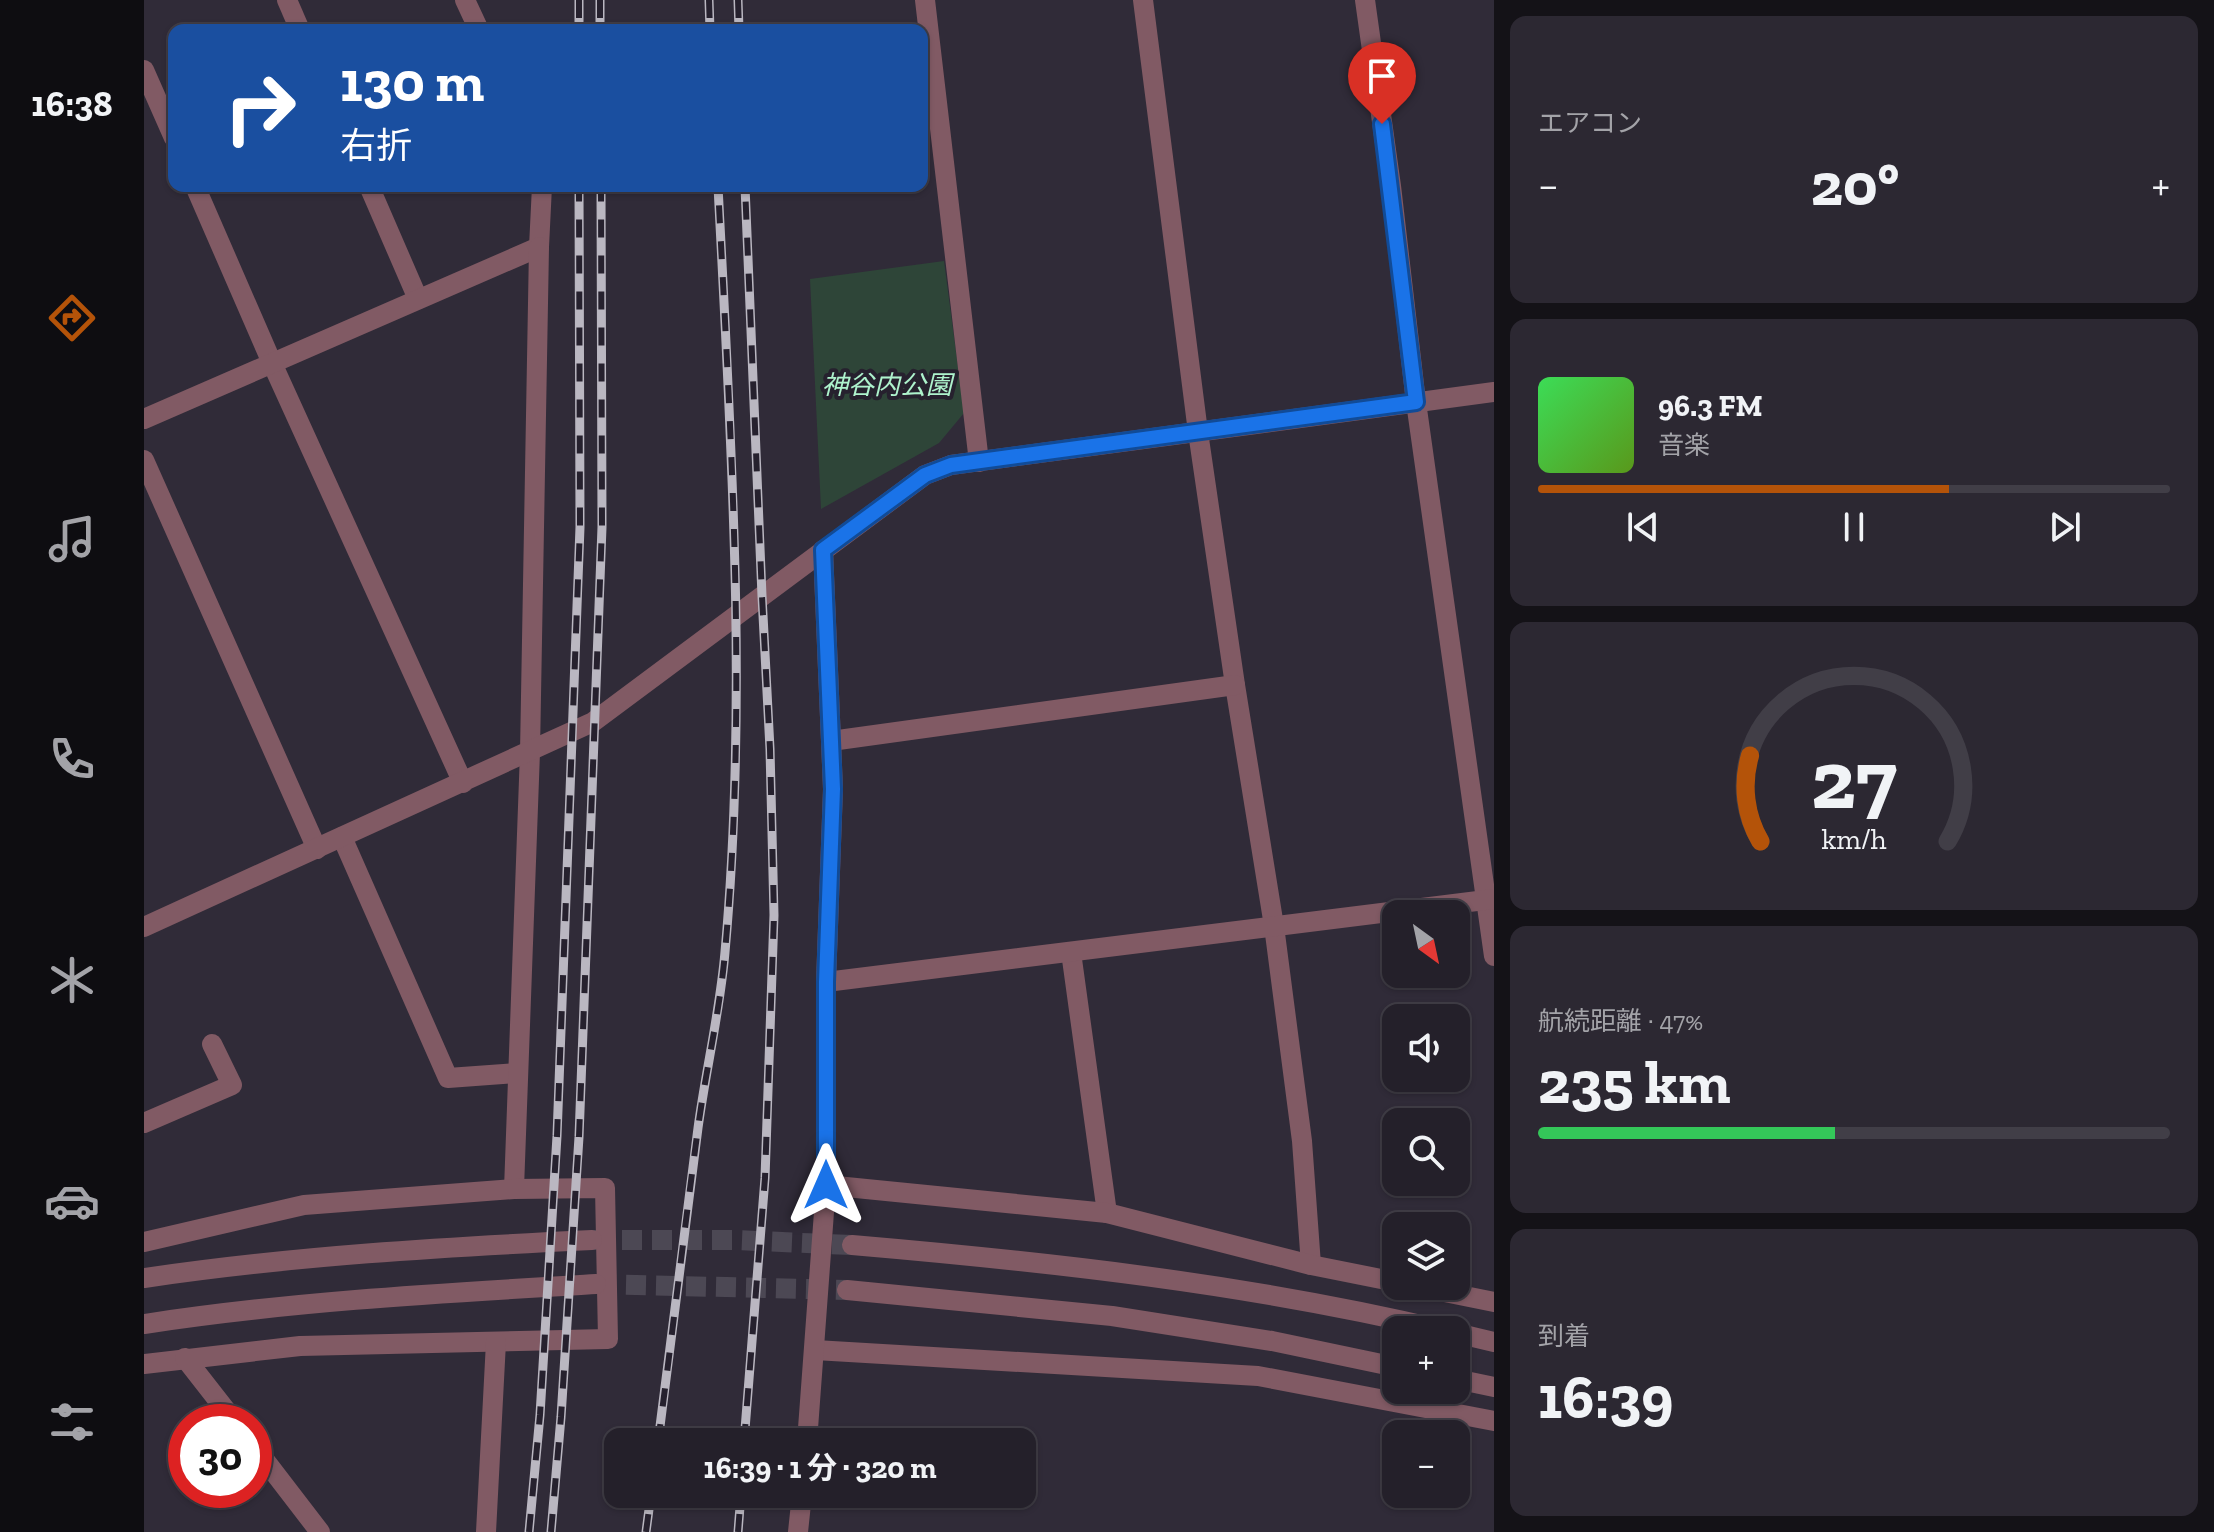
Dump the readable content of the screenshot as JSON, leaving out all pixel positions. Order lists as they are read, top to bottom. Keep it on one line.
{"parks":["神谷内公園"],"north":"bottom right","page":{"tabs":"16:38","tile":["エアコン",["航続距離 · 47%","235 km"],["到着","16:39"]],"turn":["130 m","右折"],"heat":["−","20°","+"],"song":["96.3 FM","音楽"],"map_buttons":["+","−"],"limit":"30","trip":"16:39 · 1 分 · 320 m","gauge":["27","km/h"]}}
